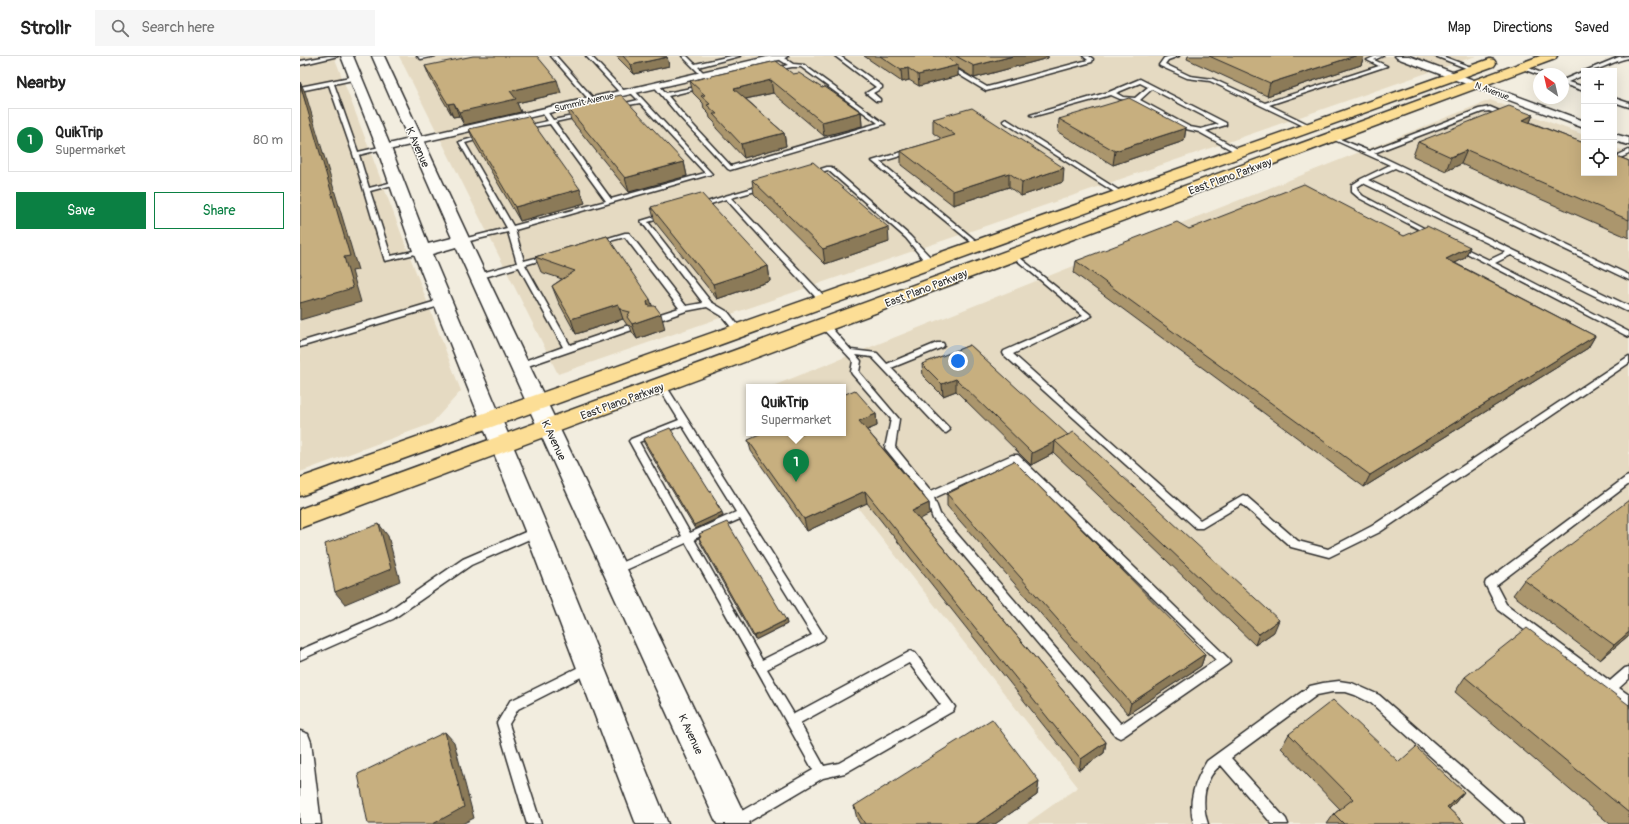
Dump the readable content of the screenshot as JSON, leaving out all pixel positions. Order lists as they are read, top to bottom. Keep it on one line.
{"streets":{"main road":["K Avenue","East Plano Parkway"],"street":["N Avenue","Summit Avenue"]},"crossings":[["N Avenue","East Plano Parkway"],["Summit Avenue","K Avenue"],["K Avenue","East Plano Parkway"]],"north":"top left","page":{"header":"Strollr","search":"Search here","nav":["Map","Directions","Saved"],"heading":"Nearby","map_buttons":["+","−"],"list":[{"mark":"1","name":"QuikTrip","note":"Supermarket","value":"80 m"}],"buttons":["Save","Share"],"popup":["QuikTrip","Supermarket"],"pins":"1"}}
